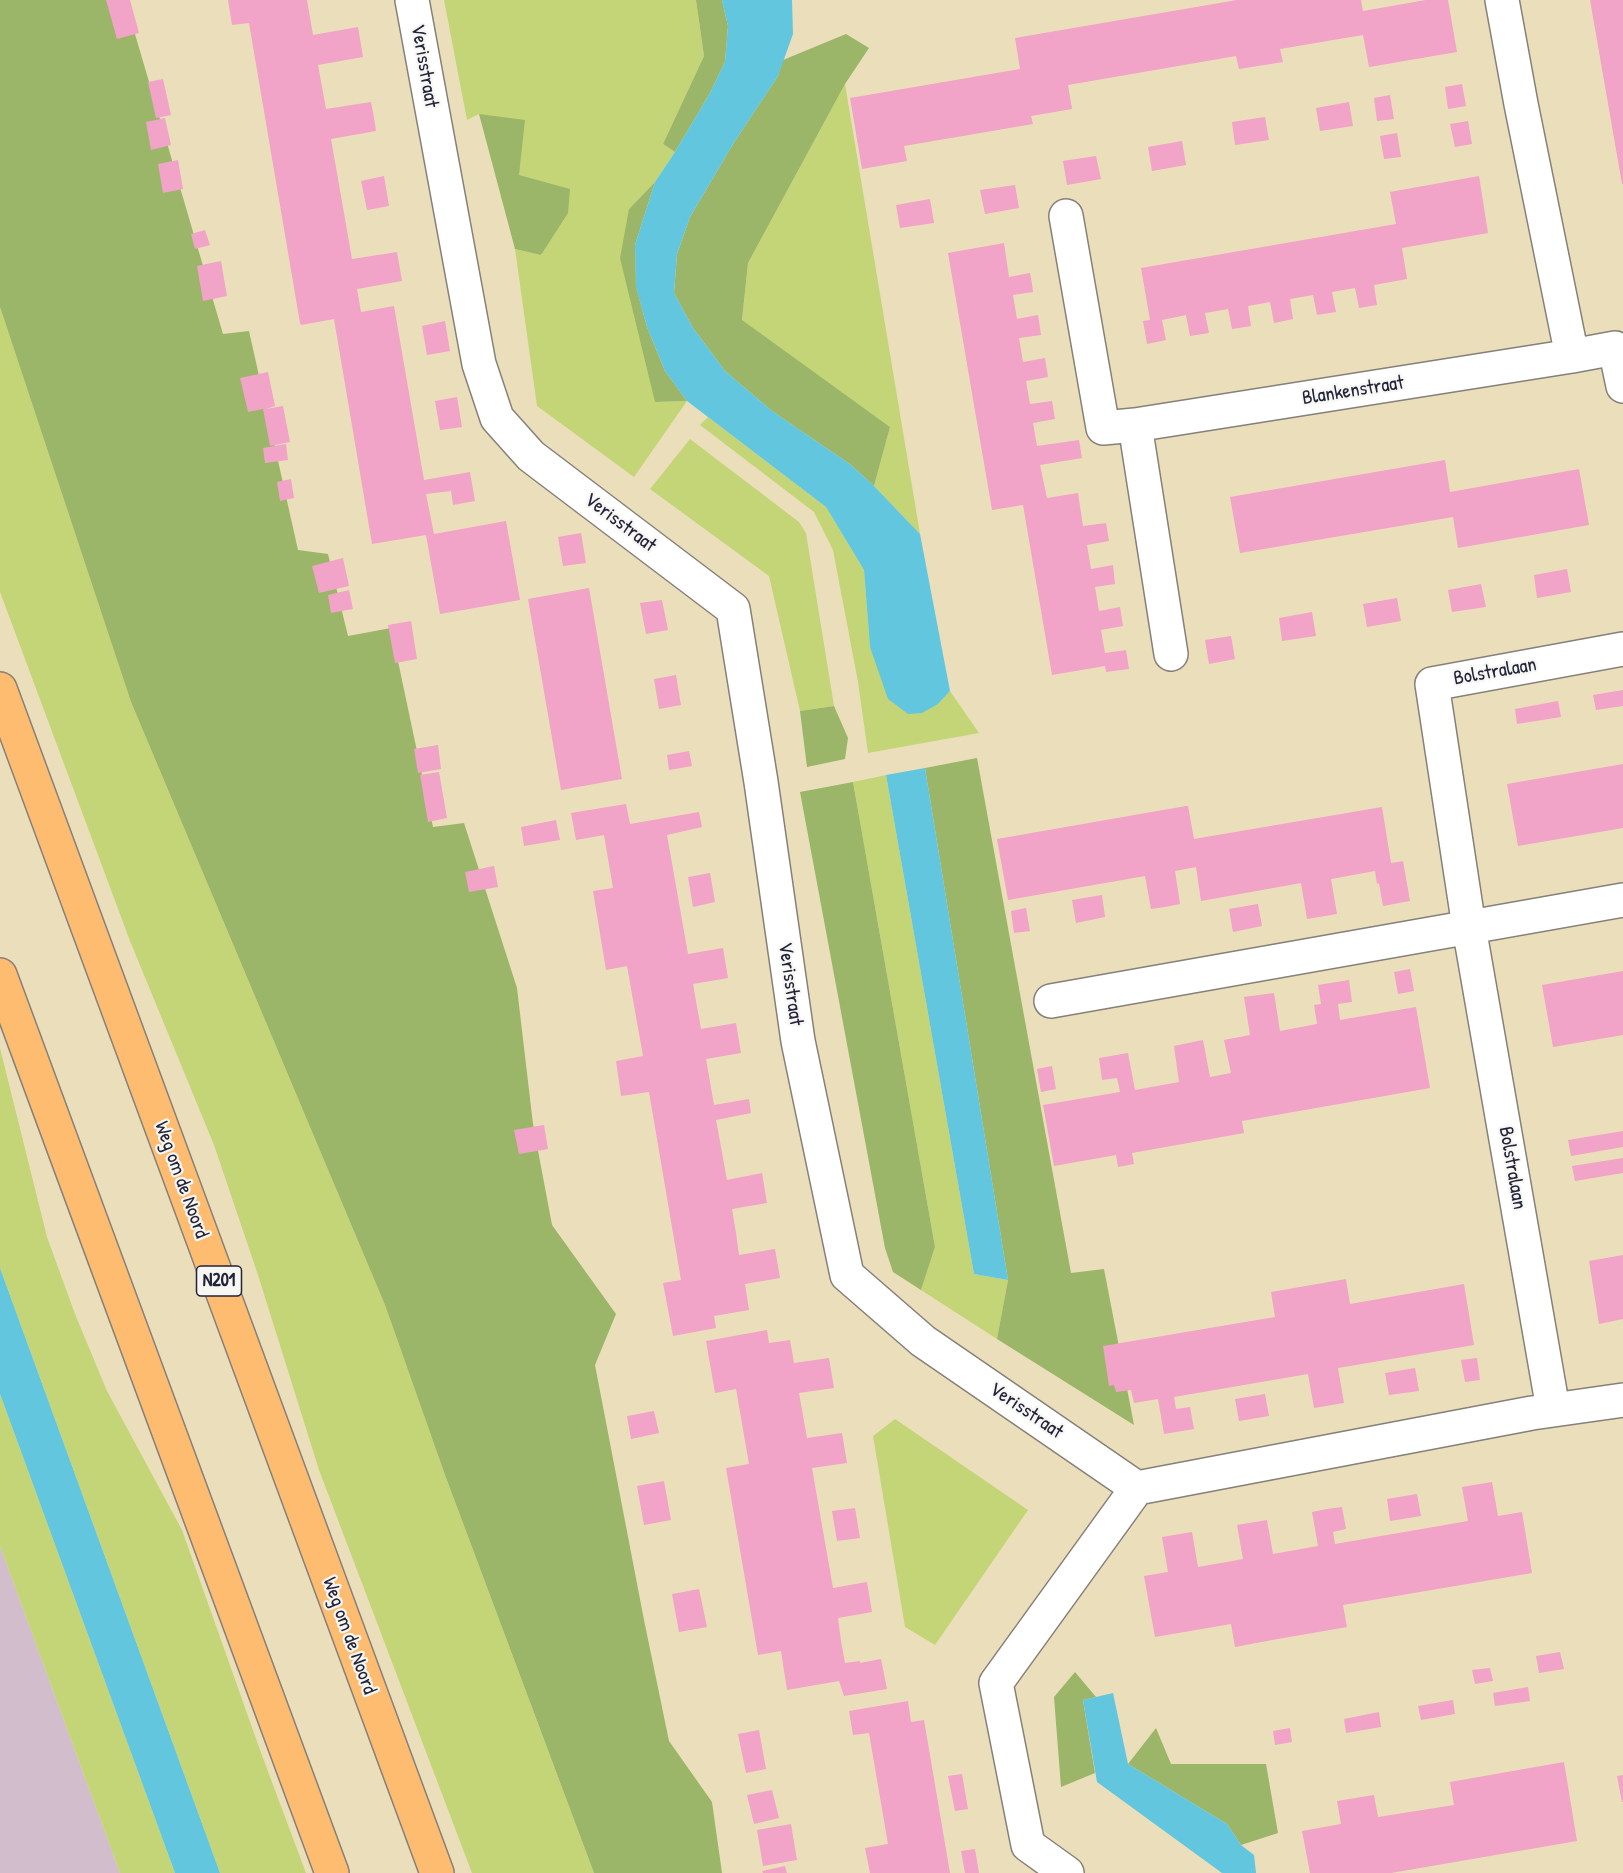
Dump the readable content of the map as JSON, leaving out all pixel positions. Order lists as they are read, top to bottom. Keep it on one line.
{"streets":{"highway":["Weg om de Noord","N201"],"street":["Verisstraat","Blankenstraat","Bolstralaan"]}}
